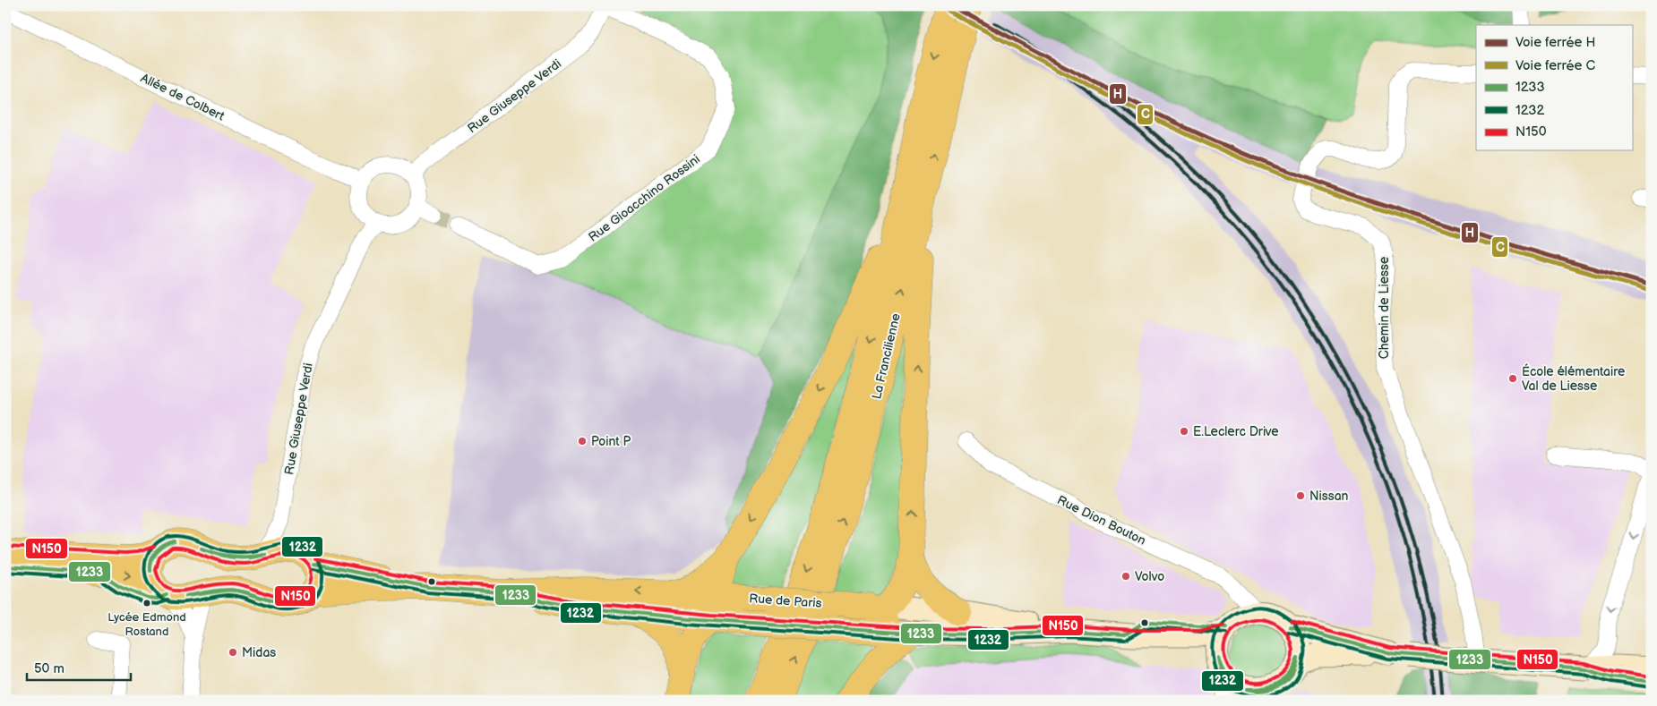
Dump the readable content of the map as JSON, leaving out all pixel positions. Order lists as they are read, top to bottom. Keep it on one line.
{"streets":{"main road":["La Francilienne","Rue de Paris"],"street":["Rue Giuseppe Verdi","Allée de Colbert","Rue Gioacchino Rossini","Chemin de Liesse","Rue Dion Bouton"]},"crossings":[["Rue Giuseppe Verdi","Allée de Colbert"],["Rue Giuseppe Verdi","Rue Gioacchino Rossini"],["Rue Giuseppe Verdi","Rue de Paris"],["Rue Dion Bouton","Rue de Paris"]],"places":["École élémentaire Val de Liesse","E.Leclerc Drive","Point P","Nissan","Volvo","Lycée Edmond Rostand","Midas"],"lines":["rail line H","rail line C","transit line 1232","transit line 1233","transit line N150"],"legend":["Voie ferrée H","Voie ferrée C","1233","1232","N150"],"scale_bar":"50 m"}
